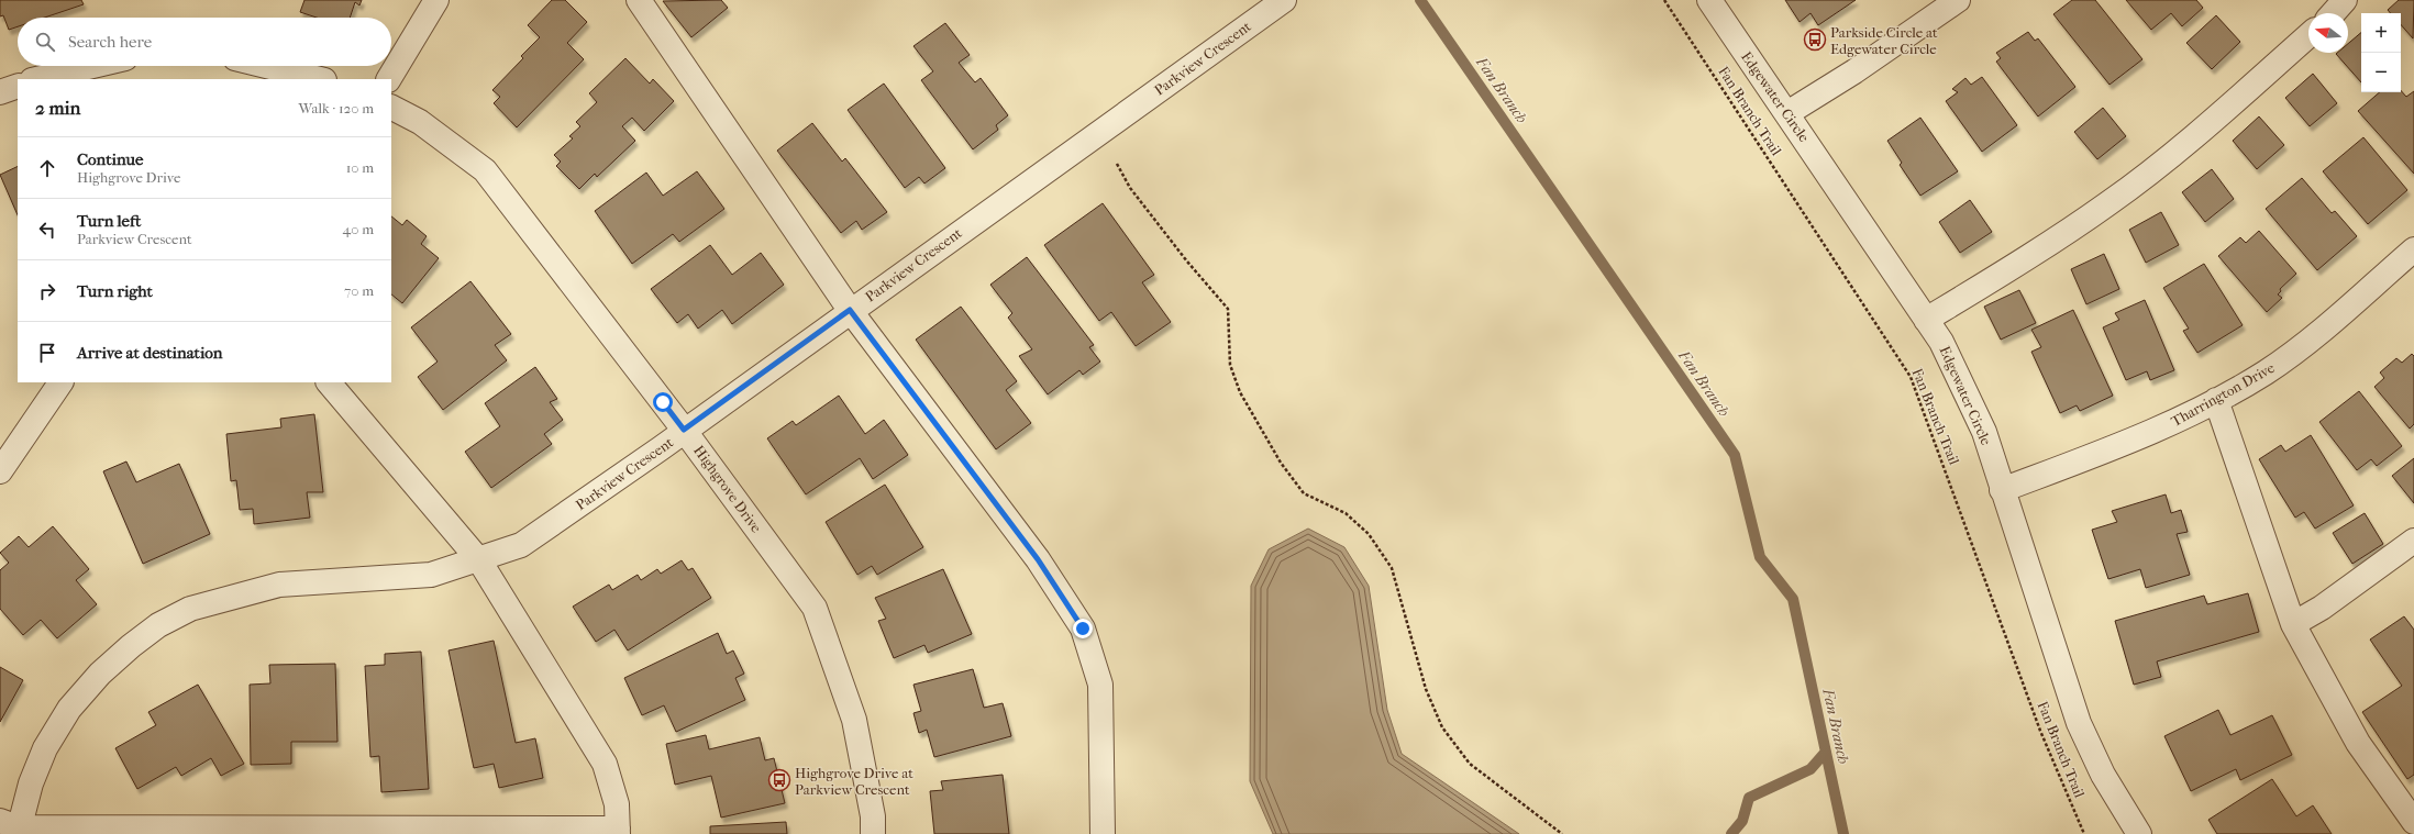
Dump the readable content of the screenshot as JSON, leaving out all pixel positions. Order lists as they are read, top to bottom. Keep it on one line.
{"streets":{"street":["Parkview Crescent","Edgewater Circle","Tharrington Drive","Highgrove Drive"],"path":["Fan Branch Trail"]},"crossings":[["Parkview Crescent","Highgrove Drive"],["Edgewater Circle","Tharrington Drive"]],"water":["Fan Branch"],"places":{"bus stop":["Parkside Circle at Edgewater Circle","Highgrove Drive at Parkview Crescent"]},"north":"left","page":{"map_buttons":["+","−"],"search":"Search here","heading":["2 min","Walk · 120 m"],"list":[["Continue","Highgrove Drive","10 m"],["Turn left","Parkview Crescent","40 m"],["Turn right","70 m"],"Arrive at destination"]}}
